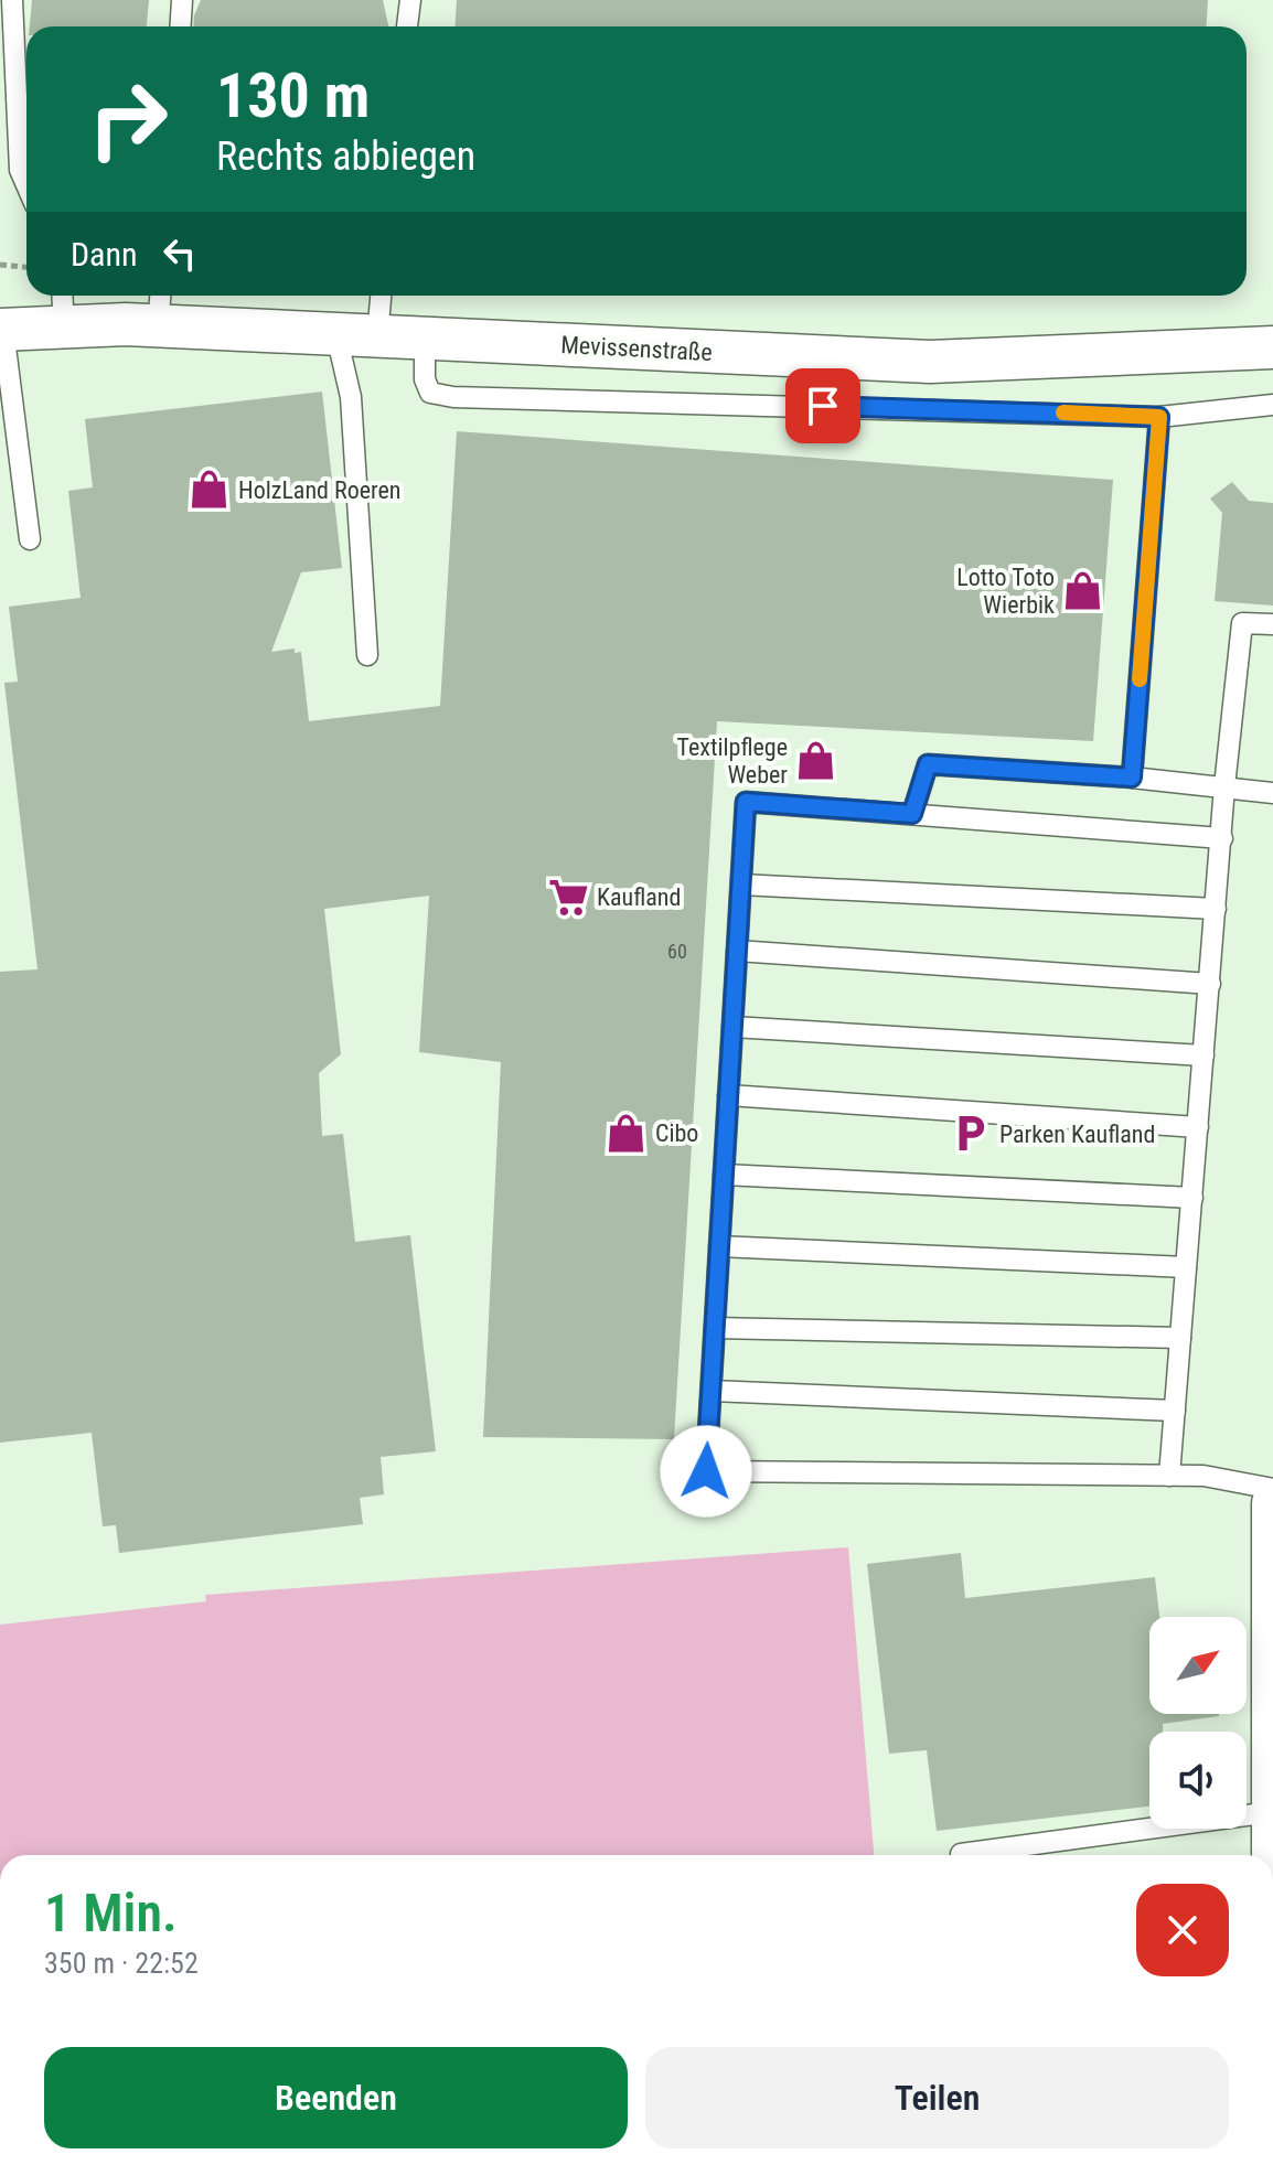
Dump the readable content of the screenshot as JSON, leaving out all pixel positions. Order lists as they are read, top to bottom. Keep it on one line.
{"streets":{"street":["Mevissenstraße"]},"places":{"shop":["HolzLand Roeren","Lotto Toto Wierbik","Textilpflege Weber","Cibo"],"supermarket":["Kaufland"],"parking":["Parken Kaufland"]},"house_numbers":["60"],"north":"top right","page":{"turn":["130 m","Rechts abbiegen"],"then":"Dann","heading":["1 Min.","350 m · 22:52"],"buttons":["Beenden","Teilen"]}}
